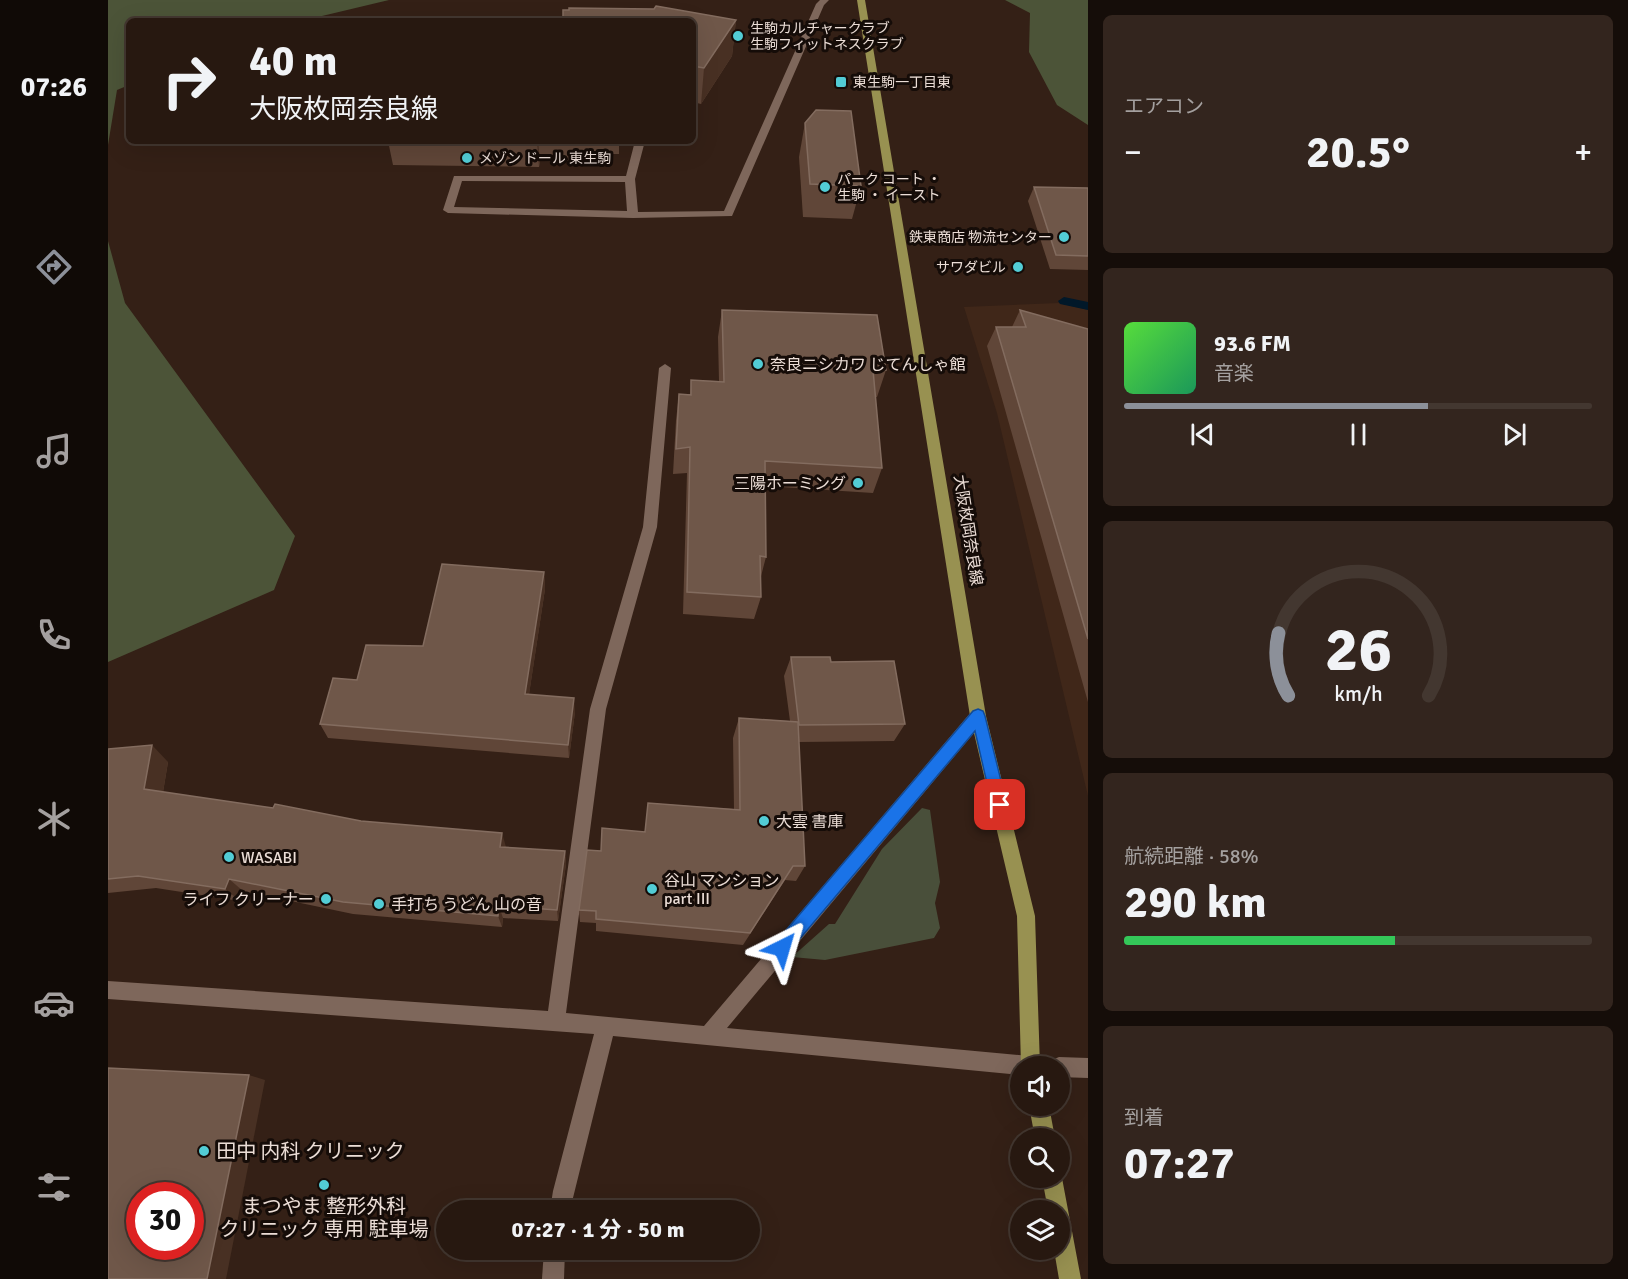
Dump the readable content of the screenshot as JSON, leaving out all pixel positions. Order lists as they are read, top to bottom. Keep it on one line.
{"streets":{"main road":["大阪枚岡奈良線"]},"places":{"other":["生駒カルチャークラブ 生駒フィットネスクラブ","メゾン ドール 東生駒","パーク コート ・ 生駒 ・ イースト","鉄東商店 物流センター","サワダビル","奈良ニシカワ じてんしゃ館","三陽ホーミング","大雲 書庫","WASABI","谷山 マンション part III","ライフ クリーナー","手打ち うどん 山の音","田中 内科 クリニック","まつやま 整形外科 クリニック 専用 駐車場"],"transit":["東生駒一丁目東"]},"page":{"tabs":"07:26","tile":["エアコン",["航続距離 · 58%","290 km"],["到着","07:27"]],"turn":["40 m","大阪枚岡奈良線"],"heat":["−","20.5°","+"],"song":["93.6 FM","音楽"],"limit":"30","trip":"07:27 · 1 分 · 50 m","gauge":["26","km/h"]}}
